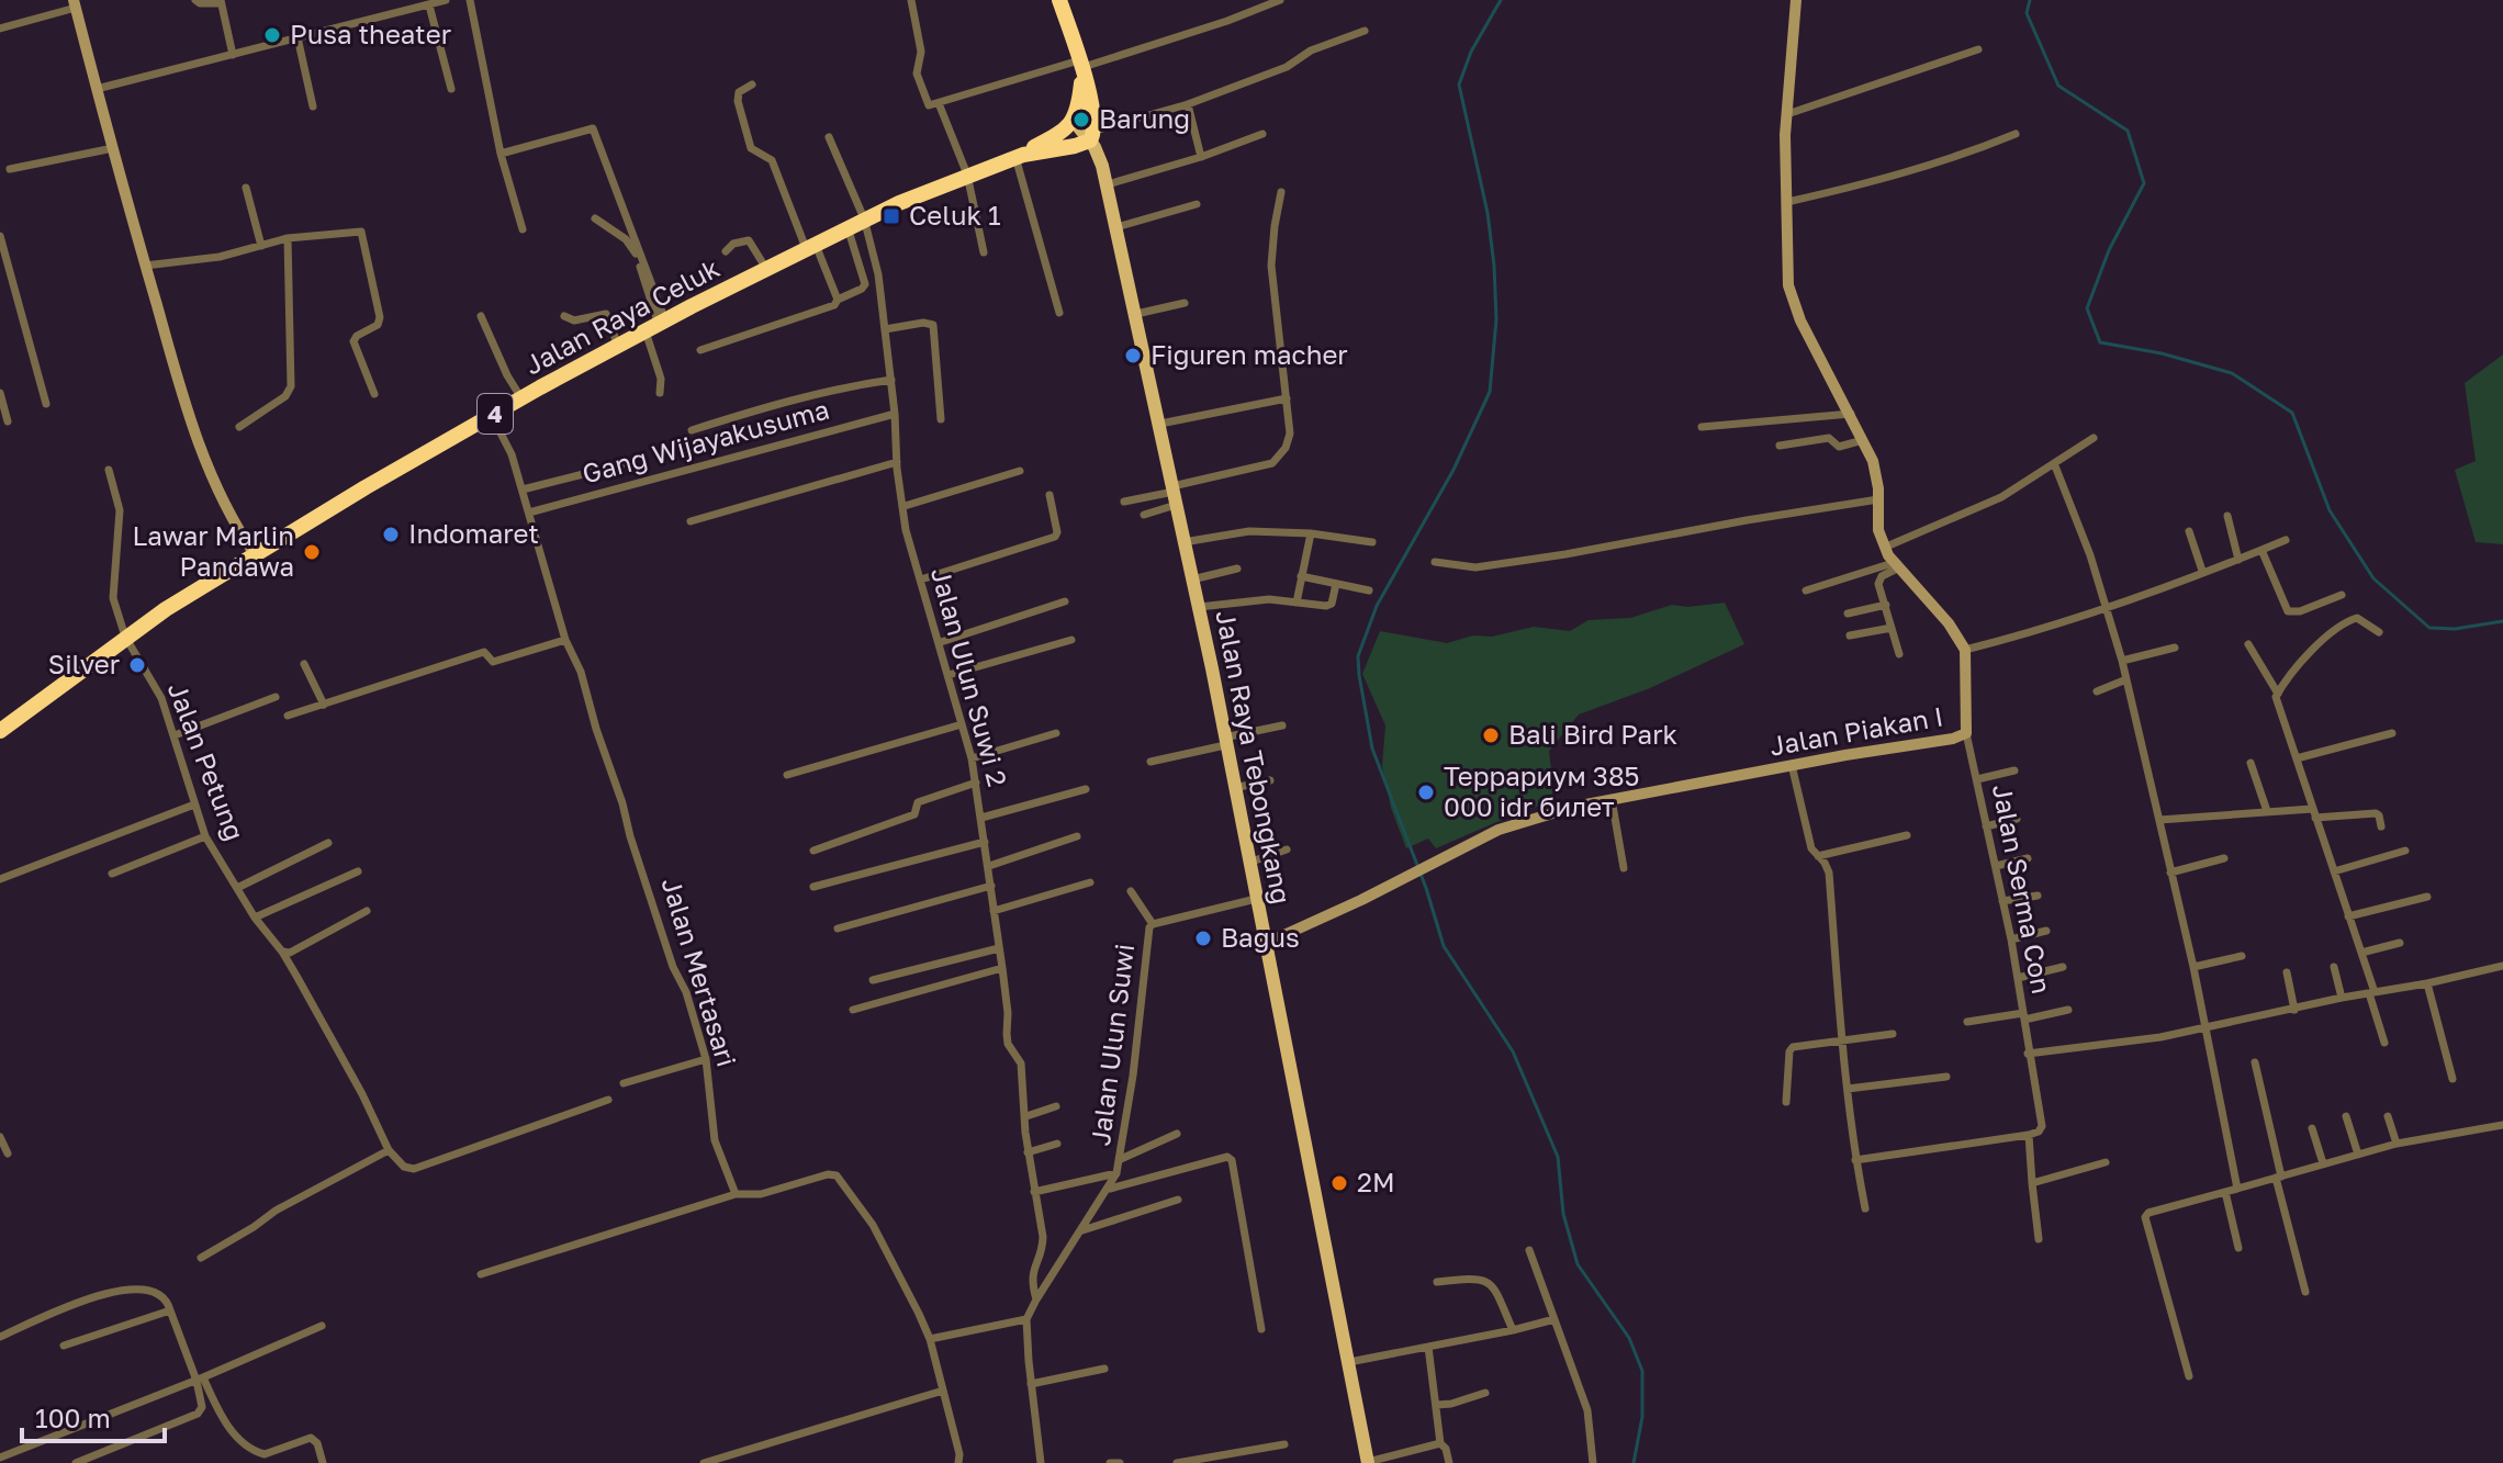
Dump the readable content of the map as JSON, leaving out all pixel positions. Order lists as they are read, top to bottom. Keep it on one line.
{"streets":{"highway":["Jalan Raya Celuk","4"],"main road":["Jalan Raya Tebongkang"],"street":["Gang Wijayakusuma","Jalan Ulun Suwi 2","Jalan Piakan I","Jalan Petung","Jalan Serma Con","Jalan Mertasari","Jalan Ulun Suwi"]},"crossings":[["Jalan Raya Celuk","Jalan Ulun Suwi 2"],["Jalan Raya Celuk","Jalan Raya Tebongkang"],["Jalan Raya Celuk","Jalan Petung"],["Jalan Raya Celuk","Jalan Mertasari"],["Gang Wijayakusuma","Jalan Ulun Suwi 2"],["Gang Wijayakusuma","Jalan Mertasari"],["Jalan Ulun Suwi 2","Jalan Ulun Suwi"],["Jalan Piakan I","Jalan Raya Tebongkang"],["Jalan Piakan I","Jalan Serma Con"],["Jalan Raya Tebongkang","Jalan Ulun Suwi"]],"places":{"other":["Pusa theater","Barung","Figuren macher","Indomaret","Lawar Marlin Pandawa","Silver","Bali Bird Park","Террариум 385 000 idr билет","Bagus","2M"],"transit":["Celuk 1"]},"scale_bar":"100 m"}
